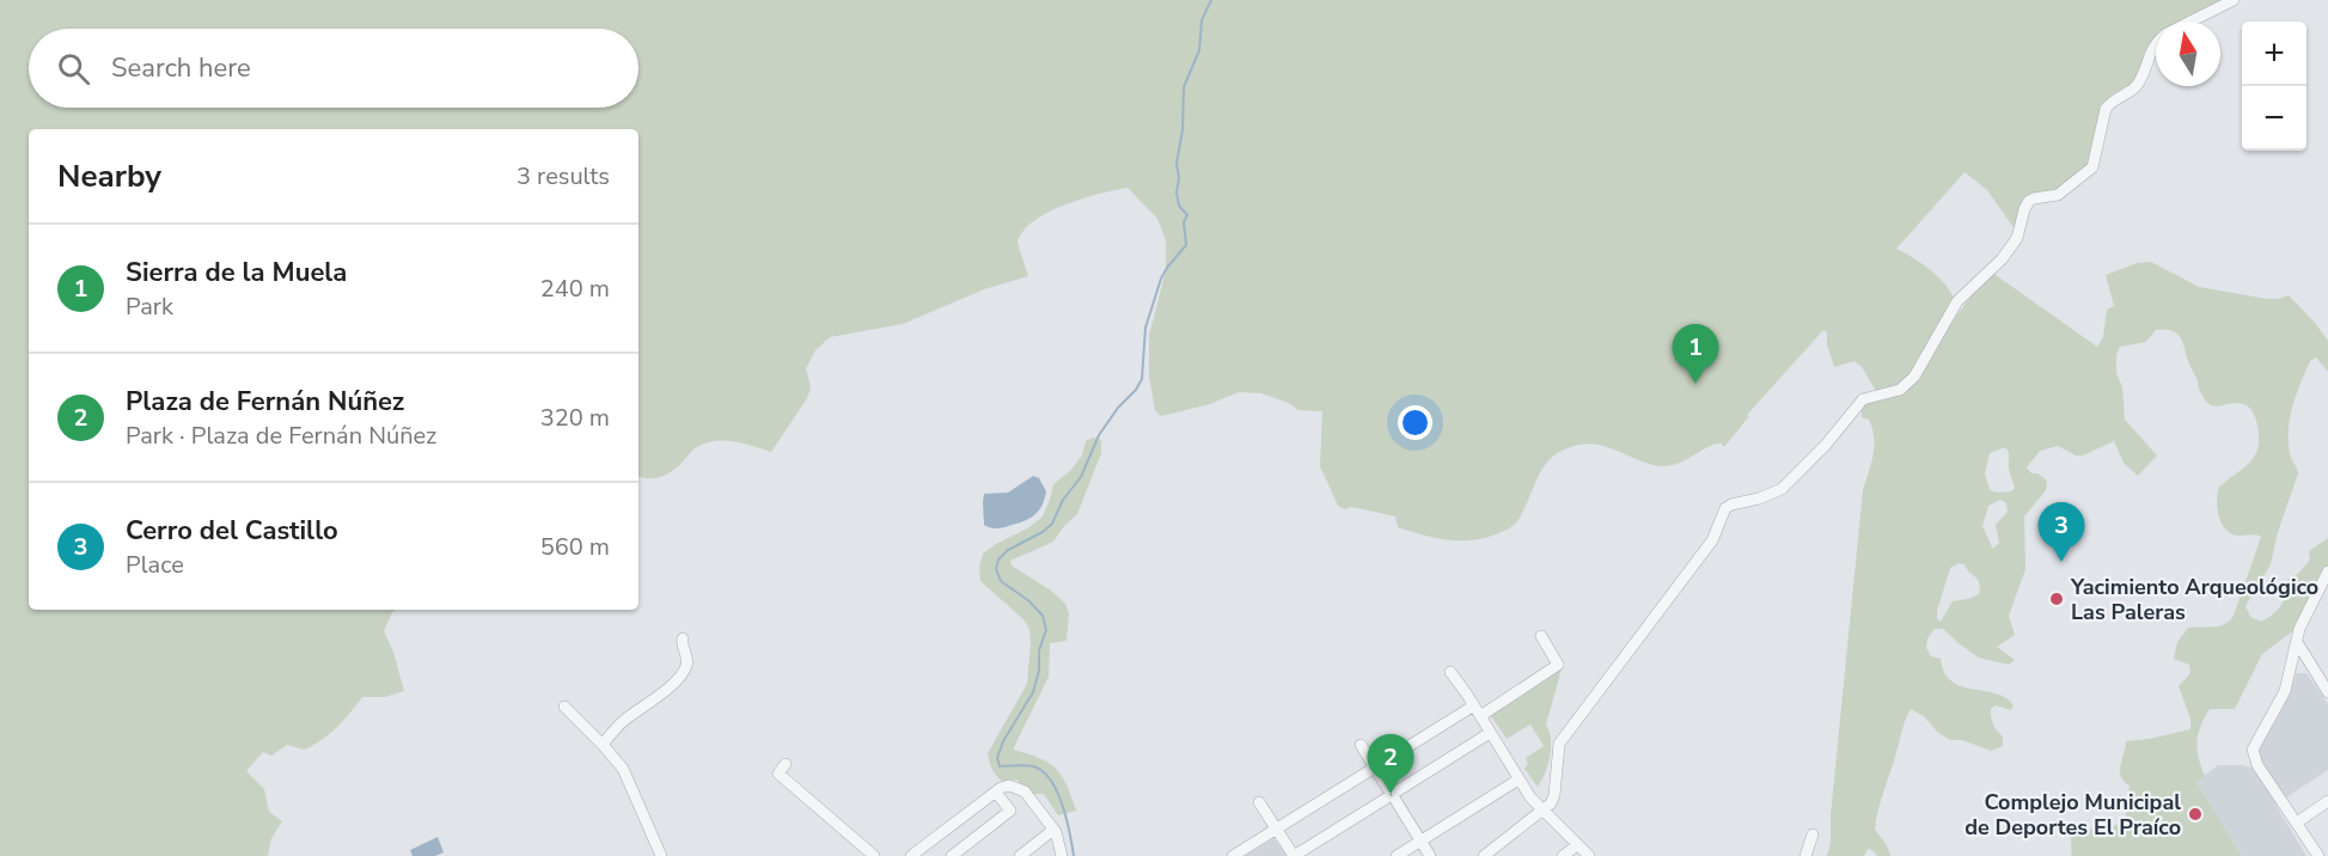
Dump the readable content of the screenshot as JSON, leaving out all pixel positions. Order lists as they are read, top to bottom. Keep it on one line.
{"places":["Yacimiento Arqueológico Las Paleras","Complejo Municipal de Deportes El Praíco"],"north":"top","page":{"map_buttons":["+","−"],"search":"Search here","heading":["Nearby","3 results"],"list":[{"mark":"1","name":"Sierra de la Muela","note":"Park","value":"240 m"},{"mark":"2","name":"Plaza de Fernán Núñez","note":"Park · Plaza de Fernán Núñez","value":"320 m"},{"mark":"3","name":"Cerro del Castillo","note":"Place","value":"560 m"}],"pins":["1","3","2"]}}
